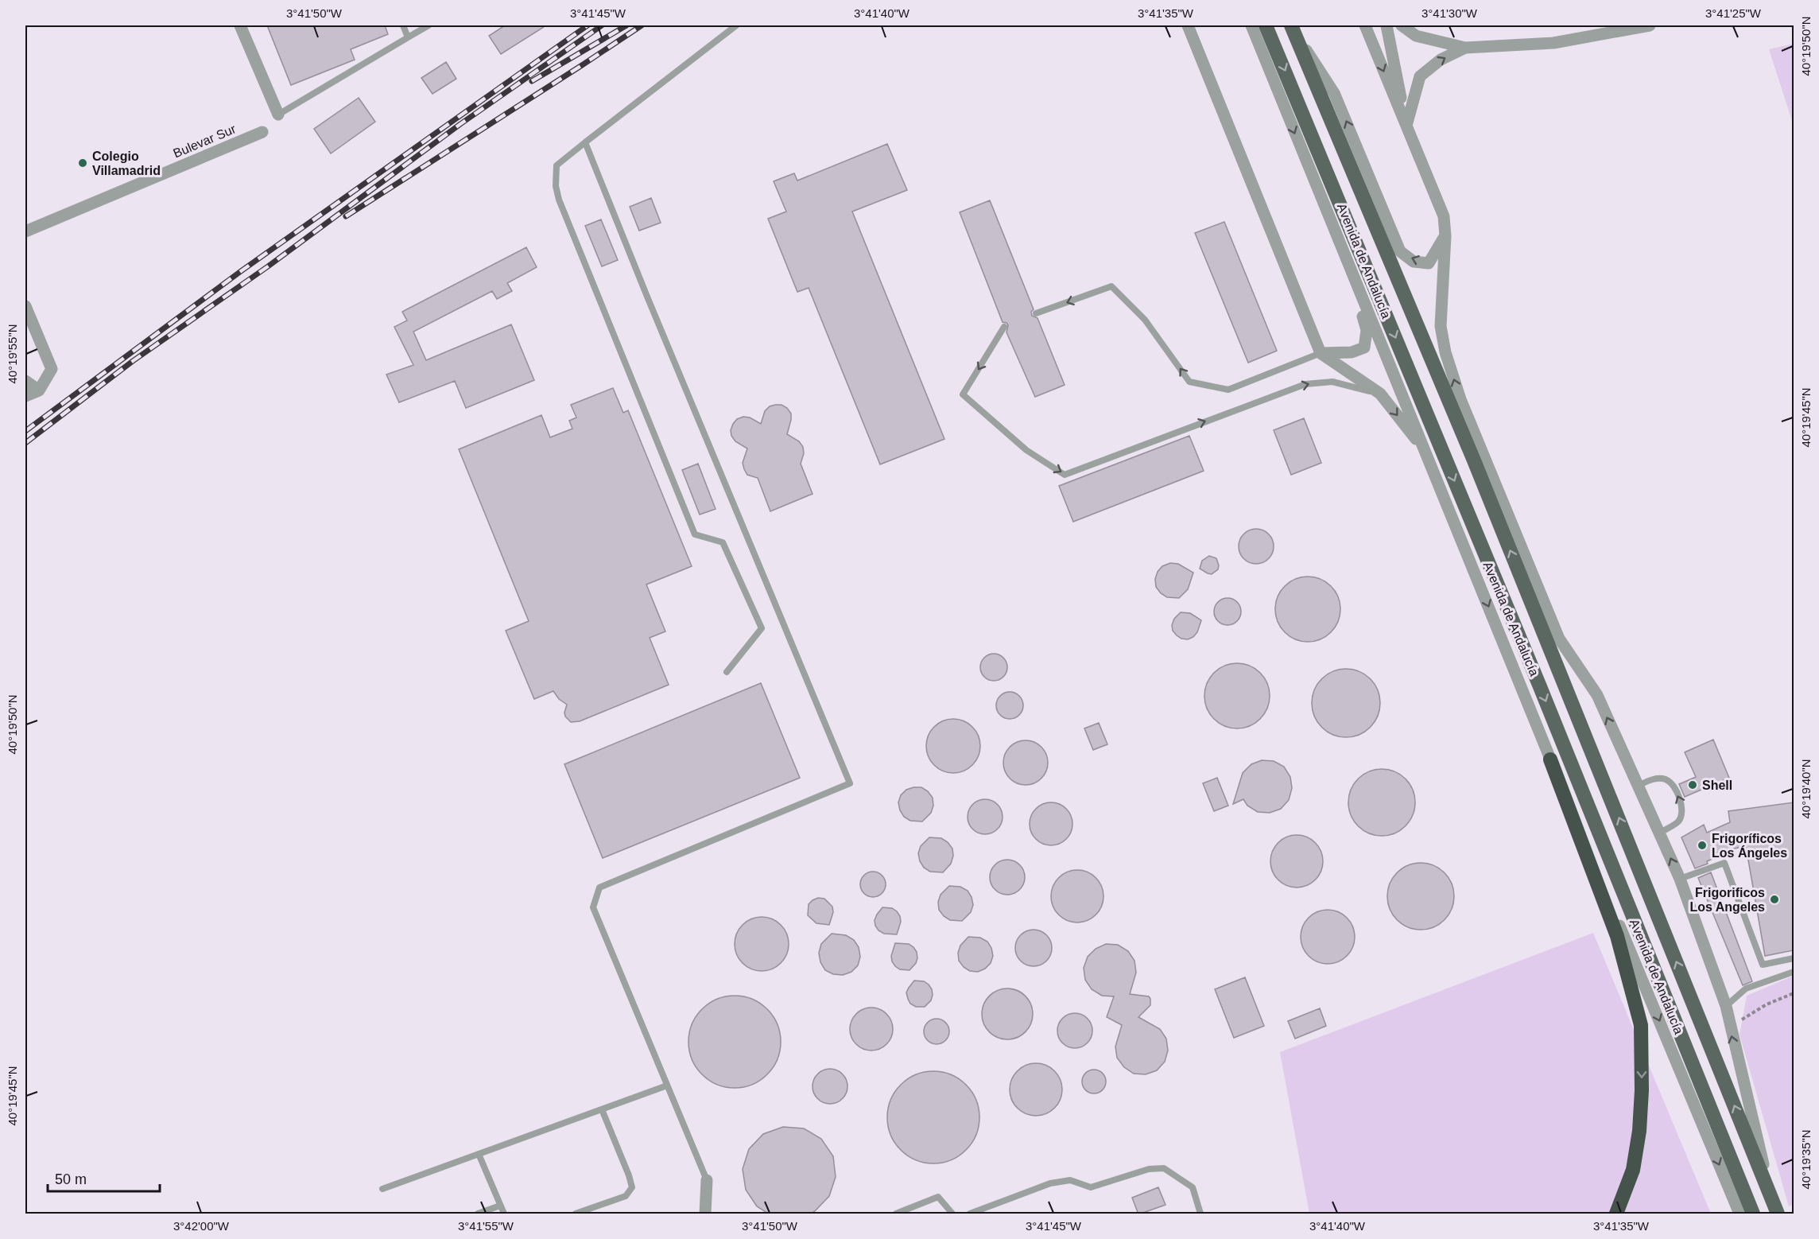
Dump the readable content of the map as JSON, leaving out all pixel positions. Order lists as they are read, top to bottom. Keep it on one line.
{"streets":{"main road":["Avenida de Andalucía"],"street":["Bulevar Sur"]},"places":["Colegio Villamadrid","Shell","Frigoríficos Los Ángeles","Frigorificos Los Angeles"],"scale_bar":"50 m","coordinates":["3°41'50\"W","3°41'45\"W","3°41'40\"W","3°41'35\"W","3°41'30\"W","3°41'25\"W","40°19'50\"N","40°19'55\"N","40°19'45\"N","40°19'40\"N","40°19'35\"N","3°42'00\"W","3°41'55\"W"]}
